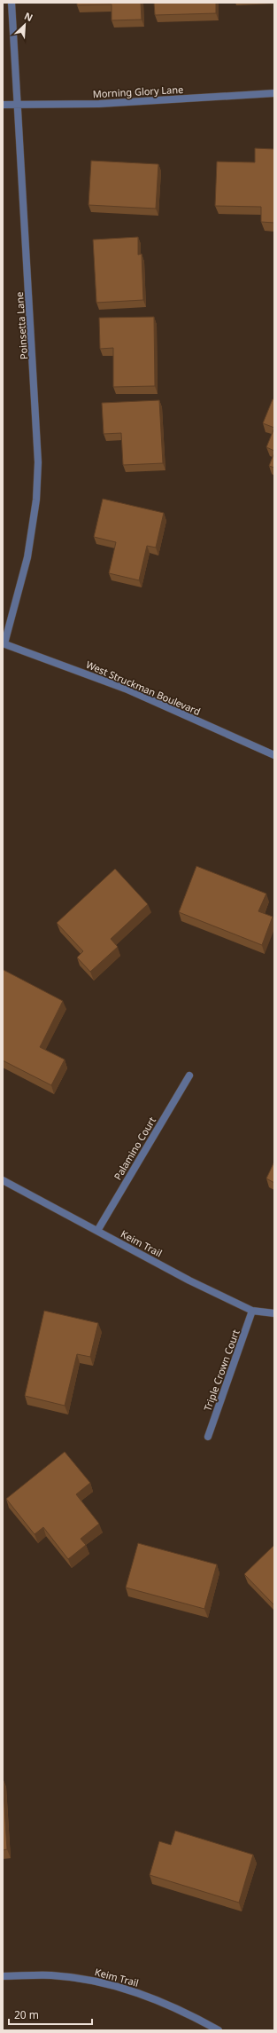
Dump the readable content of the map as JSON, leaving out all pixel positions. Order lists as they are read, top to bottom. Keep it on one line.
{"streets":{"street":["Morning Glory Lane","Poinsetta Lane","West Struckman Boulevard","Palamino Court","Keim Trail","Triple Crown Court"]},"crossings":[["Morning Glory Lane","Poinsetta Lane"],["Poinsetta Lane","West Struckman Boulevard"],["Palamino Court","Keim Trail"],["Keim Trail","Triple Crown Court"]],"scale_bar":"20 m","north":"top right"}
